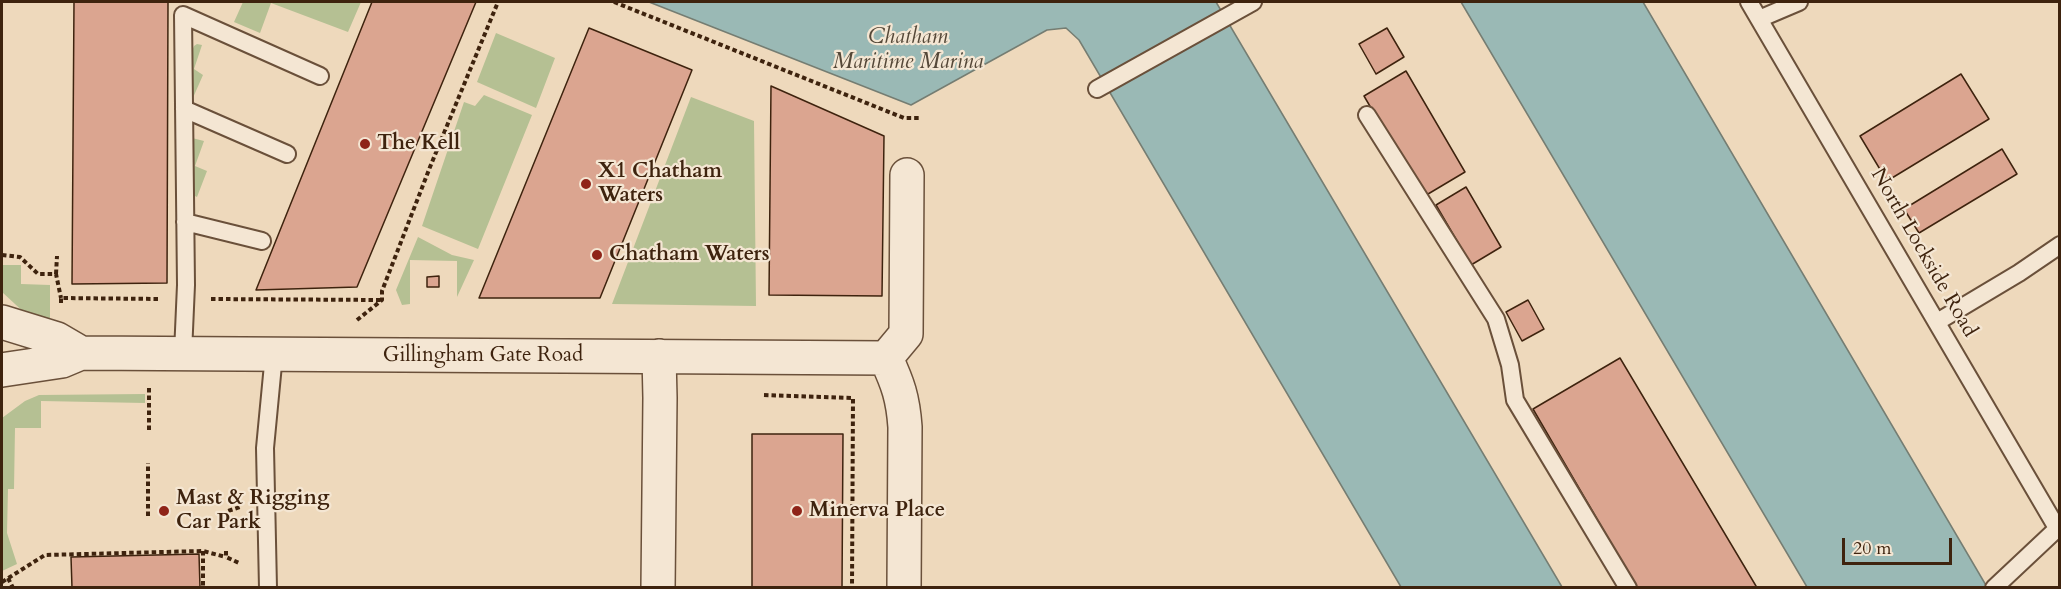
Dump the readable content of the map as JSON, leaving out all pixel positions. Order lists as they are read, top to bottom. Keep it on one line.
{"streets":{"street":["Gillingham Gate Road"],"lane":["North Lockside Road"]},"water":["Chatham Maritime Marina"],"places":["The Kell","X1 Chatham Waters","Chatham Waters","Mast & Rigging Car Park","Minerva Place"],"scale_bar":"20 m"}
